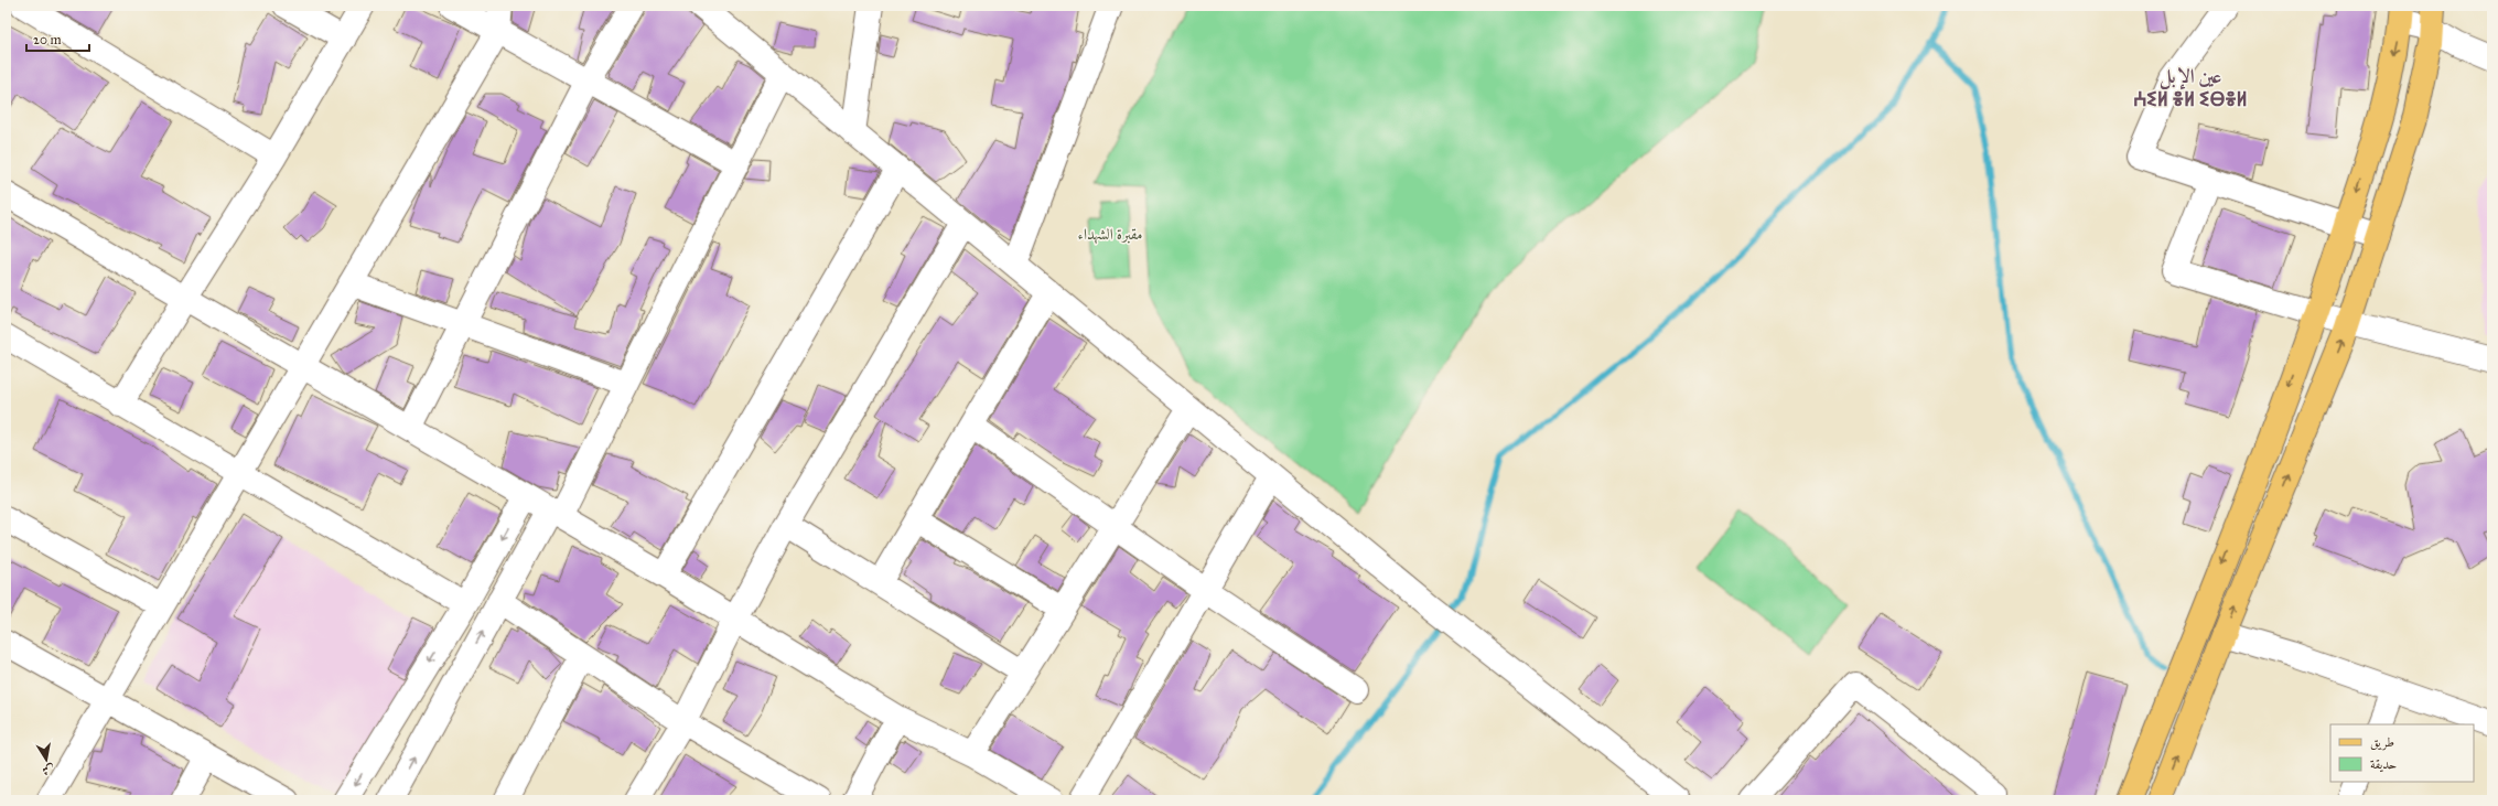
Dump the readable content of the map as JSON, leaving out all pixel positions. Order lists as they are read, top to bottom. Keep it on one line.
{"districts":["عين الإبل ⵄⵉⵍ ⴻⵍ ⵉⴱⴻⵍ"],"parks":["مقبرة الشهداء"],"legend":["طريق","حديقة"],"scale_bar":"20 m","north":"bottom"}
